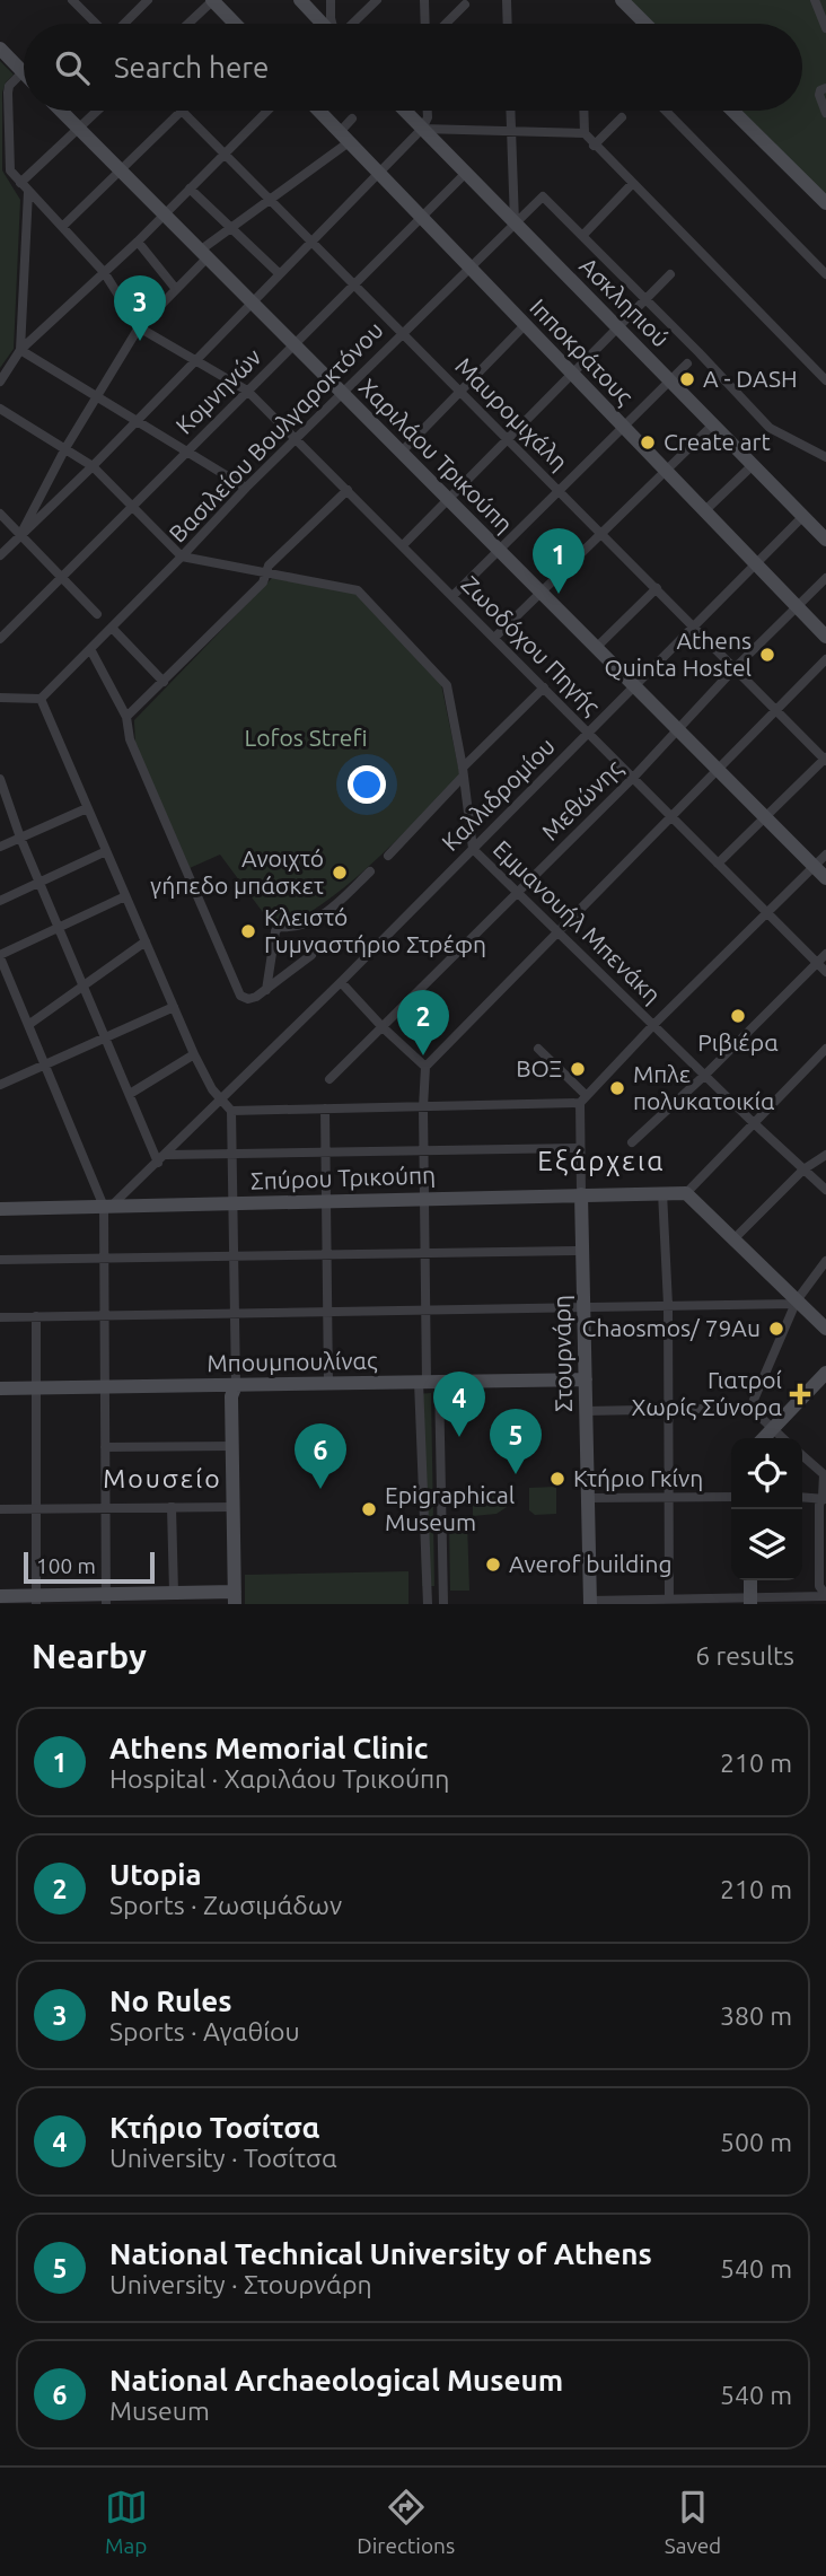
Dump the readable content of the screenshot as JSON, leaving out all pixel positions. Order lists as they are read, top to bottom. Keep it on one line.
{"streets":{"street":["Ασκληπιού","Ιπποκράτους","Κομνηνών","Μαυρομιχάλη","Βασιλείου Βουλγαροκτόνου","Χαριλάου Τρικούπη","Ζωοδόχου Πηγής","Καλλιδρομίου","Μεθώνης","Εμμανουήλ Μπενάκη","Σπύρου Τρικούπη","Στουρνάρη","Μπουμπουλίνας"]},"crossings":[["Ασκληπιού","Κομνηνών"],["Ασκληπιού","Βασιλείου Βουλγαροκτόνου"],["Ασκληπιού","Καλλιδρομίου"],["Ιπποκράτους","Κομνηνών"],["Ιπποκράτους","Βασιλείου Βουλγαροκτόνου"],["Ιπποκράτους","Καλλιδρομίου"],["Ιπποκράτους","Μεθώνης"],["Κομνηνών","Μαυρομιχάλη"],["Κομνηνών","Χαριλάου Τρικούπη"],["Κομνηνών","Ζωοδόχου Πηγής"],["Μαυρομιχάλη","Βασιλείου Βουλγαροκτόνου"],["Μαυρομιχάλη","Καλλιδρομίου"],["Μαυρομιχάλη","Μεθώνης"],["Βασιλείου Βουλγαροκτόνου","Χαριλάου Τρικούπη"],["Βασιλείου Βουλγαροκτόνου","Ζωοδόχου Πηγής"],["Βασιλείου Βουλγαροκτόνου","Εμμανουήλ Μπενάκη"],["Χαριλάου Τρικούπη","Καλλιδρομίου"],["Χαριλάου Τρικούπη","Μεθώνης"],["Ζωοδόχου Πηγής","Καλλιδρομίου"],["Ζωοδόχου Πηγής","Μεθώνης"],["Καλλιδρομίου","Εμμανουήλ Μπενάκη"],["Καλλιδρομίου","Σπύρου Τρικούπη"],["Μεθώνης","Εμμανουήλ Μπενάκη"],["Σπύρου Τρικούπη","Στουρνάρη"],["Στουρνάρη","Μπουμπουλίνας"]],"districts":["Εξάρχεια","Μουσείο"],"parks":["Lofos Strefi"],"places":{"other":["A - DASH","Create art","Athens Quinta Hostel","Ανοιχτό γήπεδο μπάσκετ","Κλειστό Γυμναστήριο Στρέφη","Ριβιέρα","ΒΟΞ","Μπλε πολυκατοικία","Chaosmos/ 79Au","Κτήριο Γκίνη","Epigraphical Museum","Averof building"],"health":["Γιατροί Χωρίς Σύνορα"]},"scale_bar":"100 m","page":{"search":"Search here","pins":["3","1","2","4","5","6"],"scale":"100 m","heading":["Nearby","6 results"],"list":[{"mark":"1","name":"Athens Memorial Clinic","note":"Hospital · Χαριλάου Τρικούπη","value":"210 m"},{"mark":"2","name":"Utopia","note":"Sports · Ζωσιμάδων","value":"210 m"},{"mark":"3","name":"No Rules","note":"Sports · Αγαθίου","value":"380 m"},{"mark":"4","name":"Κτήριο Τοσίτσα","note":"University · Τοσίτσα","value":"500 m"},{"mark":"5","name":"National Technical University of Athens","note":"University · Στουρνάρη","value":"540 m"},{"mark":"6","name":"National Archaeological Museum","note":"Museum","value":"540 m"}],"nav":["Map","Directions","Saved"]}}
